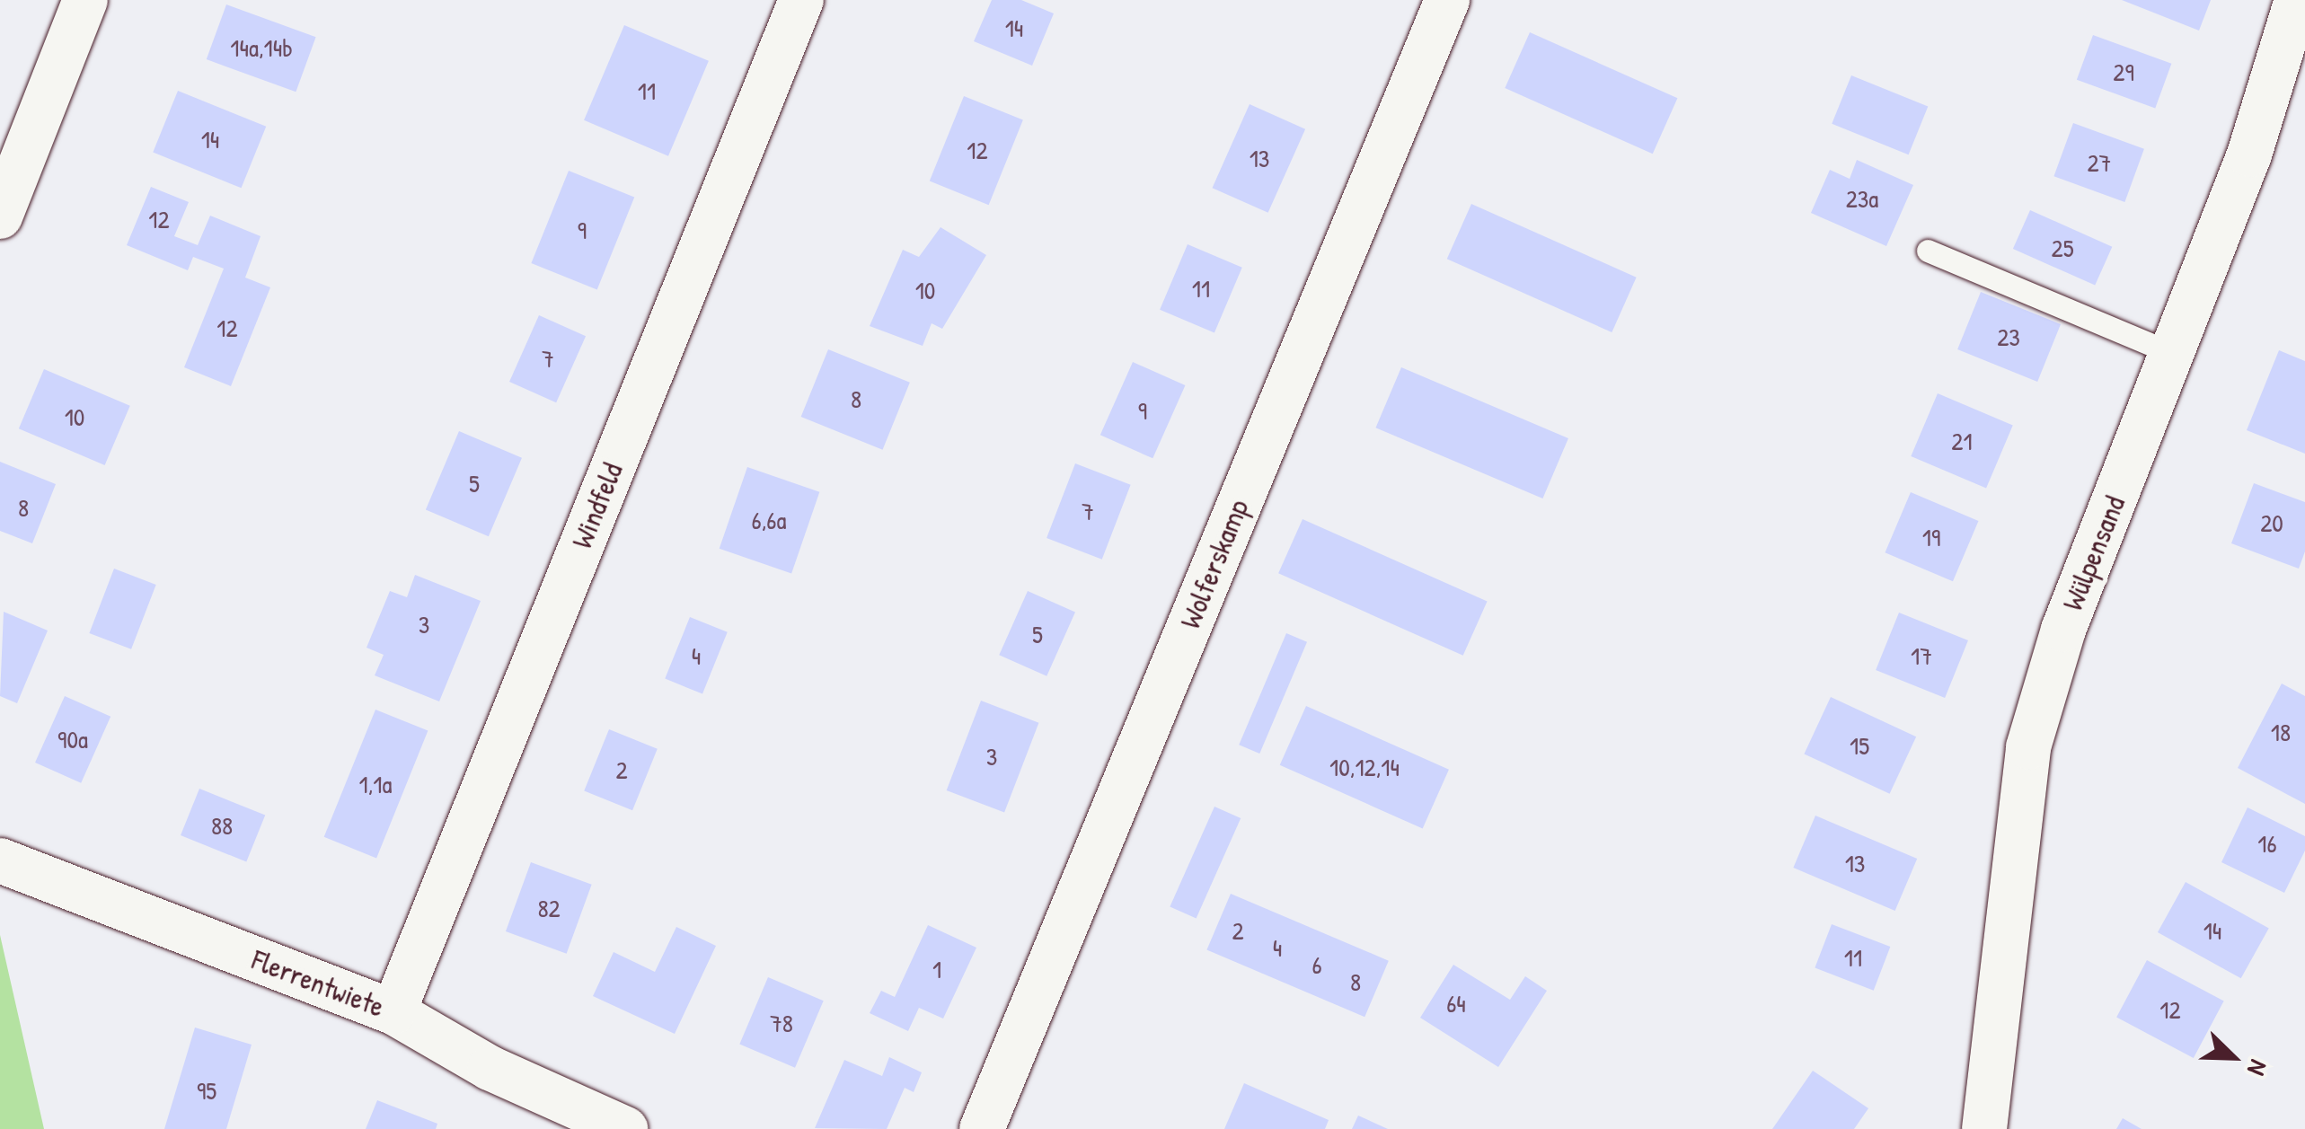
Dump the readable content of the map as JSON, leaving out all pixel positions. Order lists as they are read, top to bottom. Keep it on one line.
{"streets":{"street":["Windfeld","Wülpensand","Wolferskamp","Flerrentwiete"]},"crossings":[["Windfeld","Flerrentwiete"]],"house_numbers":["14","14a,14b","29","11","14","12","13","27","23a","12","9","25","11","10","12","23","7","8","9","10","21","5","8","7","6,6a","20","19","3","5","4","17","18","90a","15","3","10,12,14","2","1,1a","88","16","13","82","2","14","4","11","6","1","8","64","12","78","95"],"north":"bottom right"}
